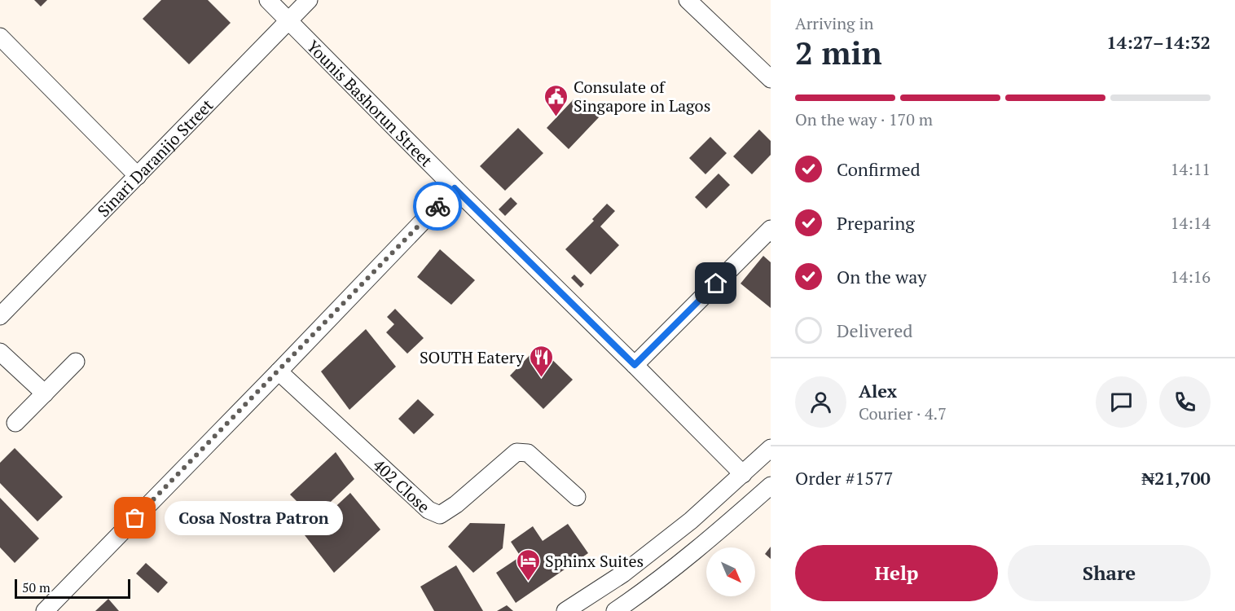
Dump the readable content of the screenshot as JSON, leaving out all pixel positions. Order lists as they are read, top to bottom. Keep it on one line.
{"streets":{"street":["Younis Bashorun Street","Sinari Daranijo Street","402 Close"]},"crossings":[["Younis Bashorun Street","Sinari Daranijo Street"]],"places":{"public building":["Consulate of Singapore in Lagos"],"restaurant":["SOUTH Eatery"],"other":["Cosa Nostra Patron"],"hotel":["Sphinx Suites"]},"scale_bar":"50 m","north":"bottom right","page":{"heading":["2 min","Arriving in","14:27–14:32"],"panel":["Alex","Courier · 4.7","Order #1577","₦21,700"],"bar":"On the way · 170 m","list":[["Confirmed","14:11"],["Preparing","14:14"],["On the way","14:16"],"Delivered"],"bubble":"Cosa Nostra Patron","buttons":["Help","Share"],"scale":"50 m"}}
